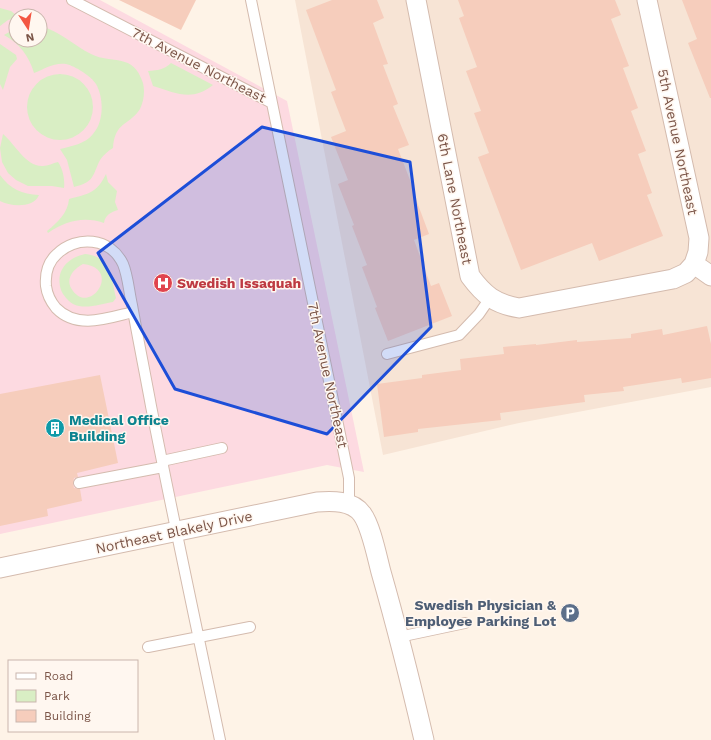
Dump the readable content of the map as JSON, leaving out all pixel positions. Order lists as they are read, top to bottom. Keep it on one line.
{"streets":{"street":["5th Avenue Northeast","6th Lane Northeast","Northeast Blakely Drive"],"lane":["7th Avenue Northeast"]},"crossings":[["7th Avenue Northeast","Northeast Blakely Drive"],["5th Avenue Northeast","6th Lane Northeast"]],"places":{"hospital":["Swedish Issaquah"],"building":["Medical Office Building"],"parking":["Swedish Physician & Employee Parking Lot"]},"legend":["Road","Park","Building"],"north":"bottom"}
